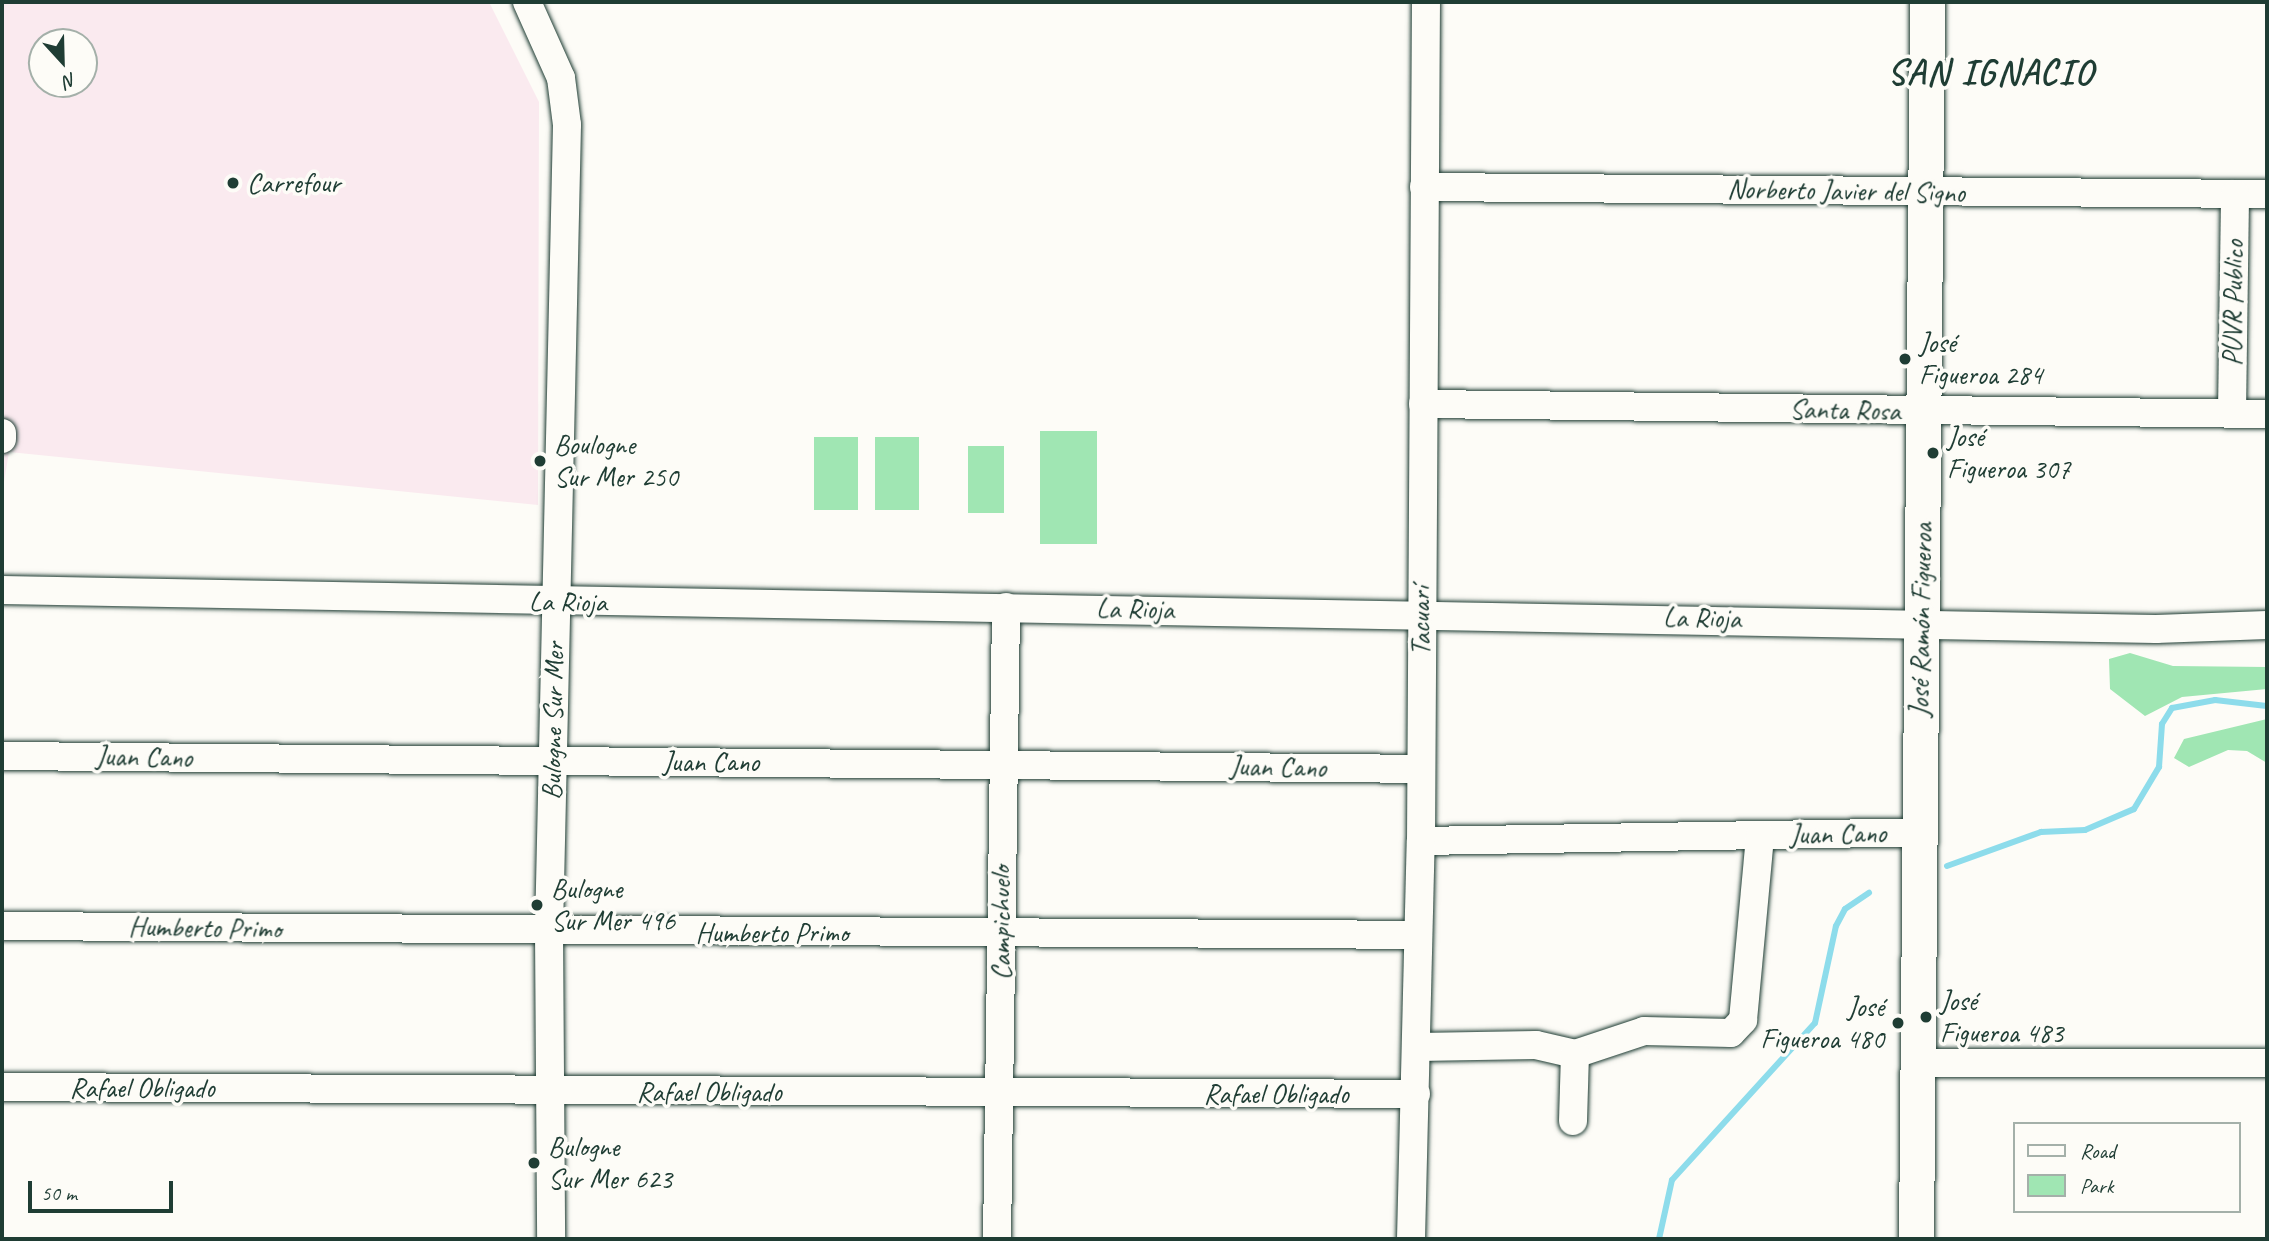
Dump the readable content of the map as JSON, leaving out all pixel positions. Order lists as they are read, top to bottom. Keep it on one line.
{"streets":{"main road":["José Ramón Figueroa"],"street":["Norberto Javier del Signo","PUVR Publico","Santa Rosa","La Rioja","Tacuarí","Bulogne Sur Mer","Juan Cano","Campichuelo","Humberto Primo","Rafael Obligado"]},"crossings":[["Norberto Javier del Signo","PUVR Publico"],["Norberto Javier del Signo","José Ramón Figueroa"],["Norberto Javier del Signo","Tacuarí"],["PUVR Publico","Santa Rosa"],["Santa Rosa","José Ramón Figueroa"],["Santa Rosa","Tacuarí"],["La Rioja","José Ramón Figueroa"],["La Rioja","Tacuarí"],["La Rioja","Bulogne Sur Mer"],["La Rioja","Campichuelo"],["José Ramón Figueroa","Juan Cano"],["Tacuarí","Juan Cano"],["Tacuarí","Humberto Primo"],["Tacuarí","Rafael Obligado"],["Bulogne Sur Mer","Juan Cano"],["Bulogne Sur Mer","Humberto Primo"],["Bulogne Sur Mer","Rafael Obligado"],["Juan Cano","Campichuelo"],["Campichuelo","Humberto Primo"],["Campichuelo","Rafael Obligado"]],"districts":["SAN IGNACIO"],"places":["Carrefour","José Figueroa 284","José Figueroa 307","Boulogne Sur Mer 250","Bulogne Sur Mer 496","José Figueroa 483","José Figueroa 480","Bulogne Sur Mer 623"],"legend":["Road","Park"],"scale_bar":"50 m","north":"bottom"}
